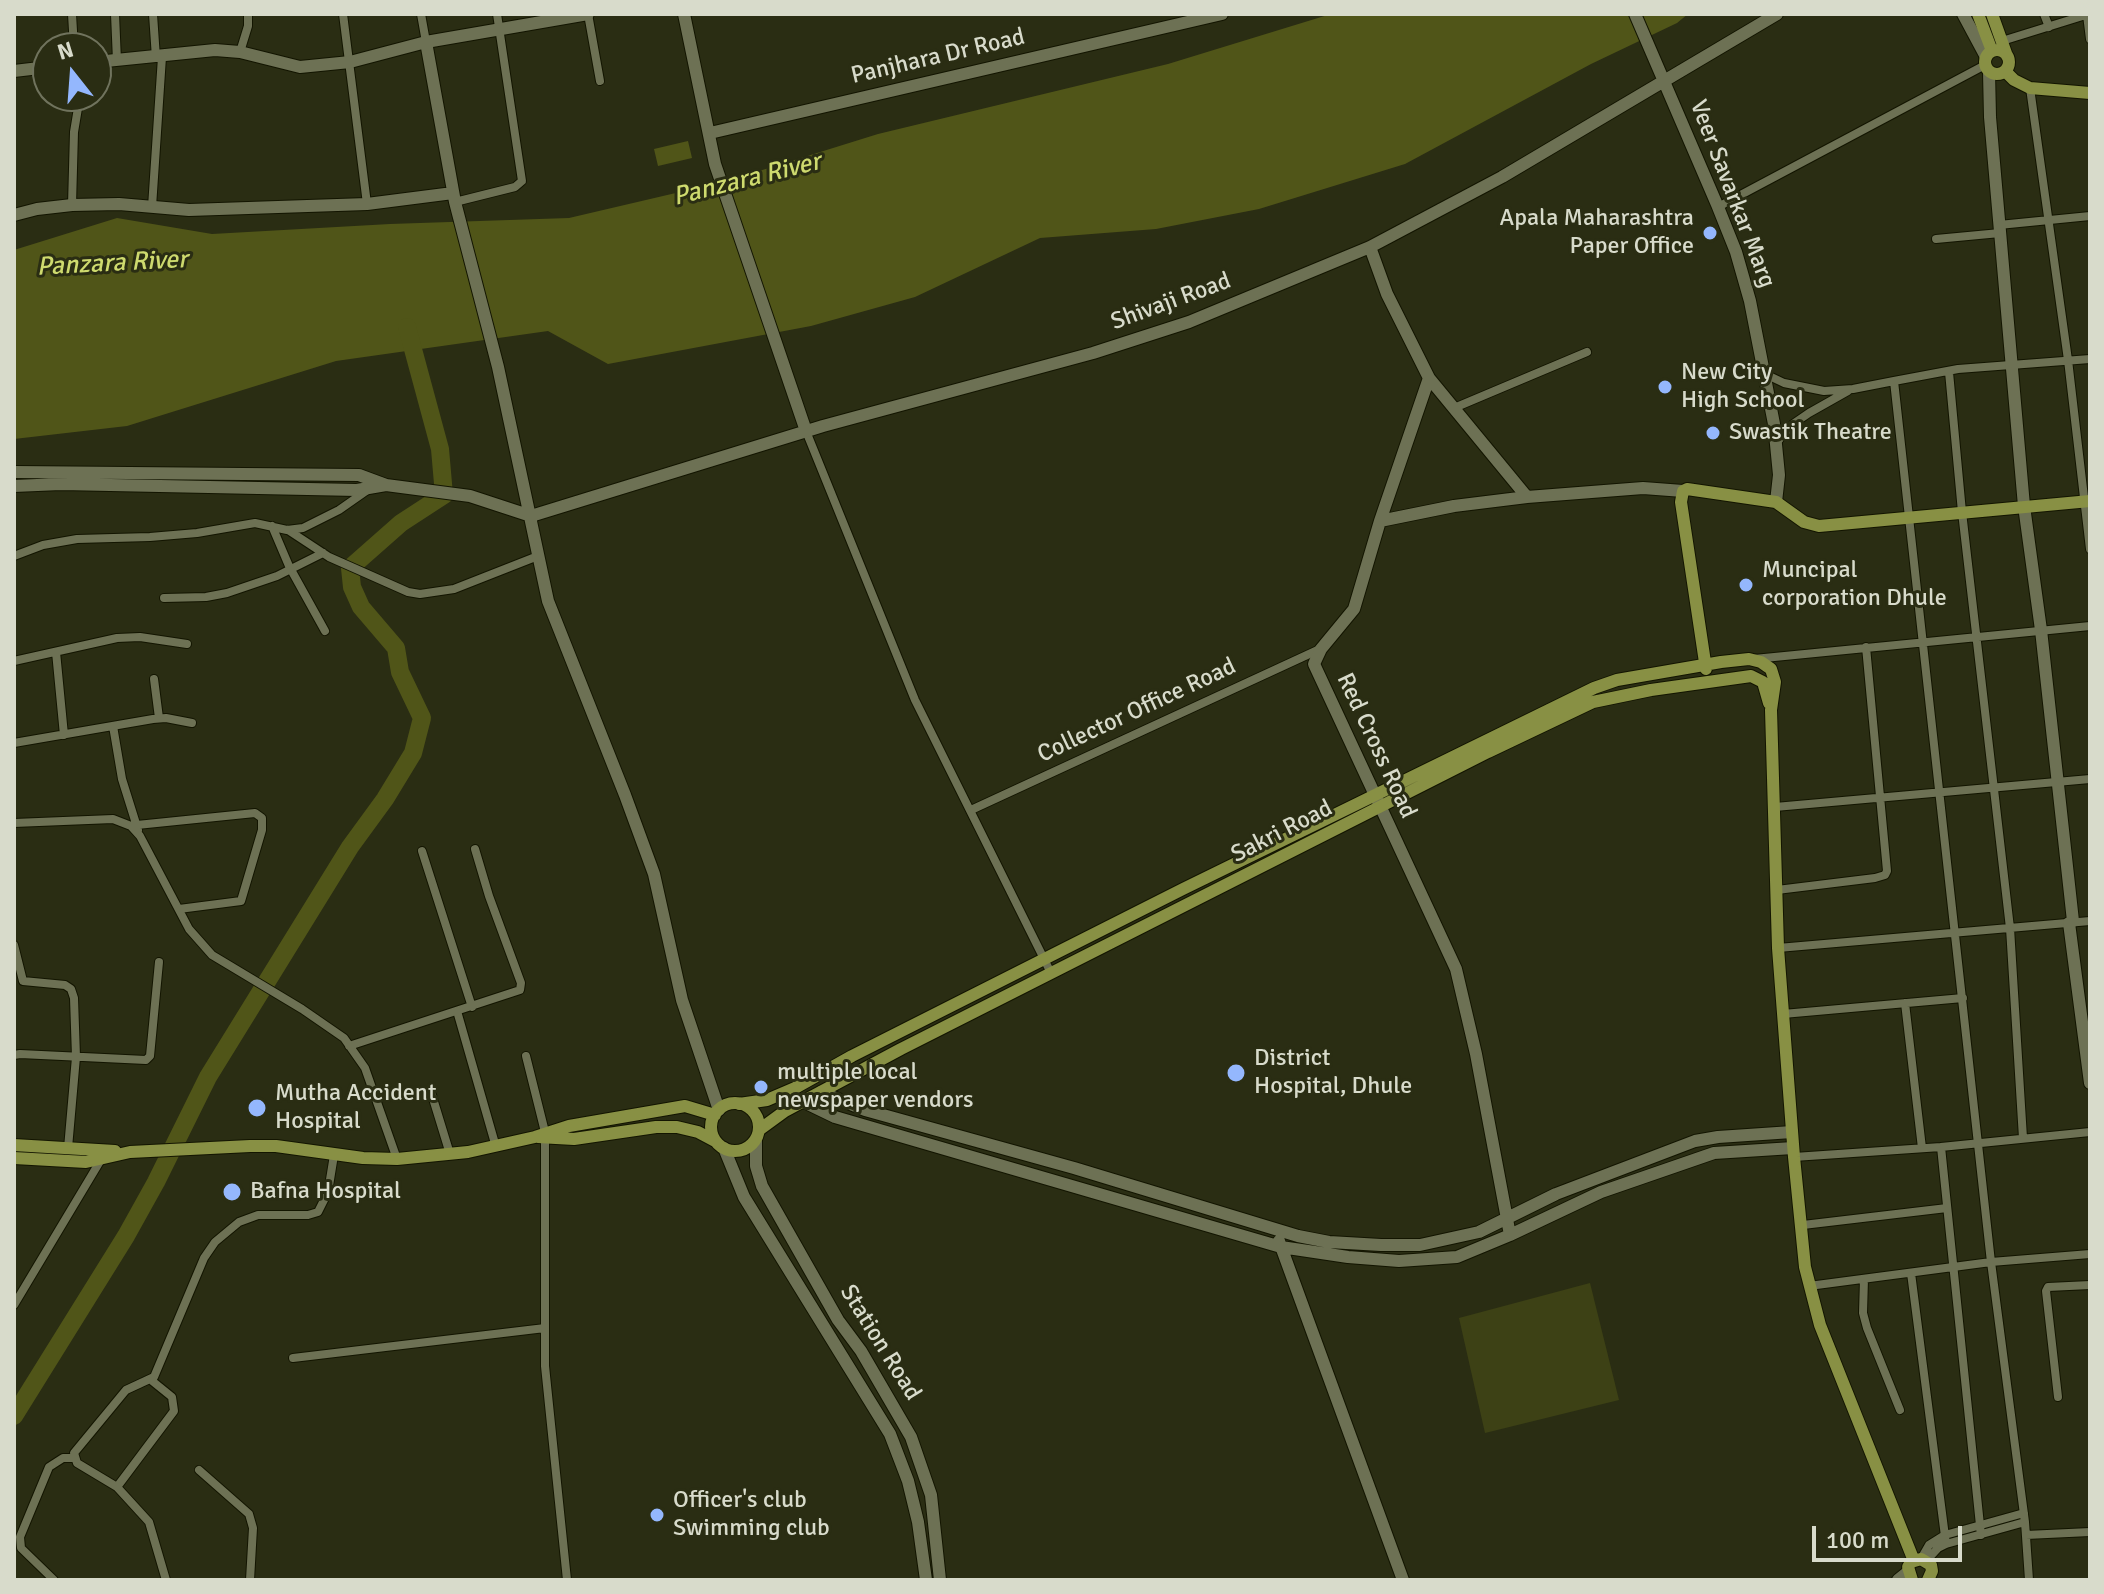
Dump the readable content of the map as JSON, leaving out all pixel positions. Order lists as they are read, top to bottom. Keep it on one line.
{"streets":{"main road":["Sakri Road"],"street":["Panjhara Dr Road","Veer Savarkar Marg","Shivaji Road","Collector Office Road","Red Cross Road","Station Road"]},"crossings":[["Veer Savarkar Marg","Shivaji Road"],["Collector Office Road","Red Cross Road"],["Red Cross Road","Sakri Road"],["Sakri Road","Station Road"]],"water":["Panzara River"],"places":["Apala Maharashtra Paper Office","New City High School","Swastik Theatre","Muncipal corporation Dhule","District Hospital, Dhule","multiple local newspaper vendors","Mutha Accident Hospital","Bafna Hospital","Officer's club Swimming club"],"scale_bar":"100 m","north":"top"}
